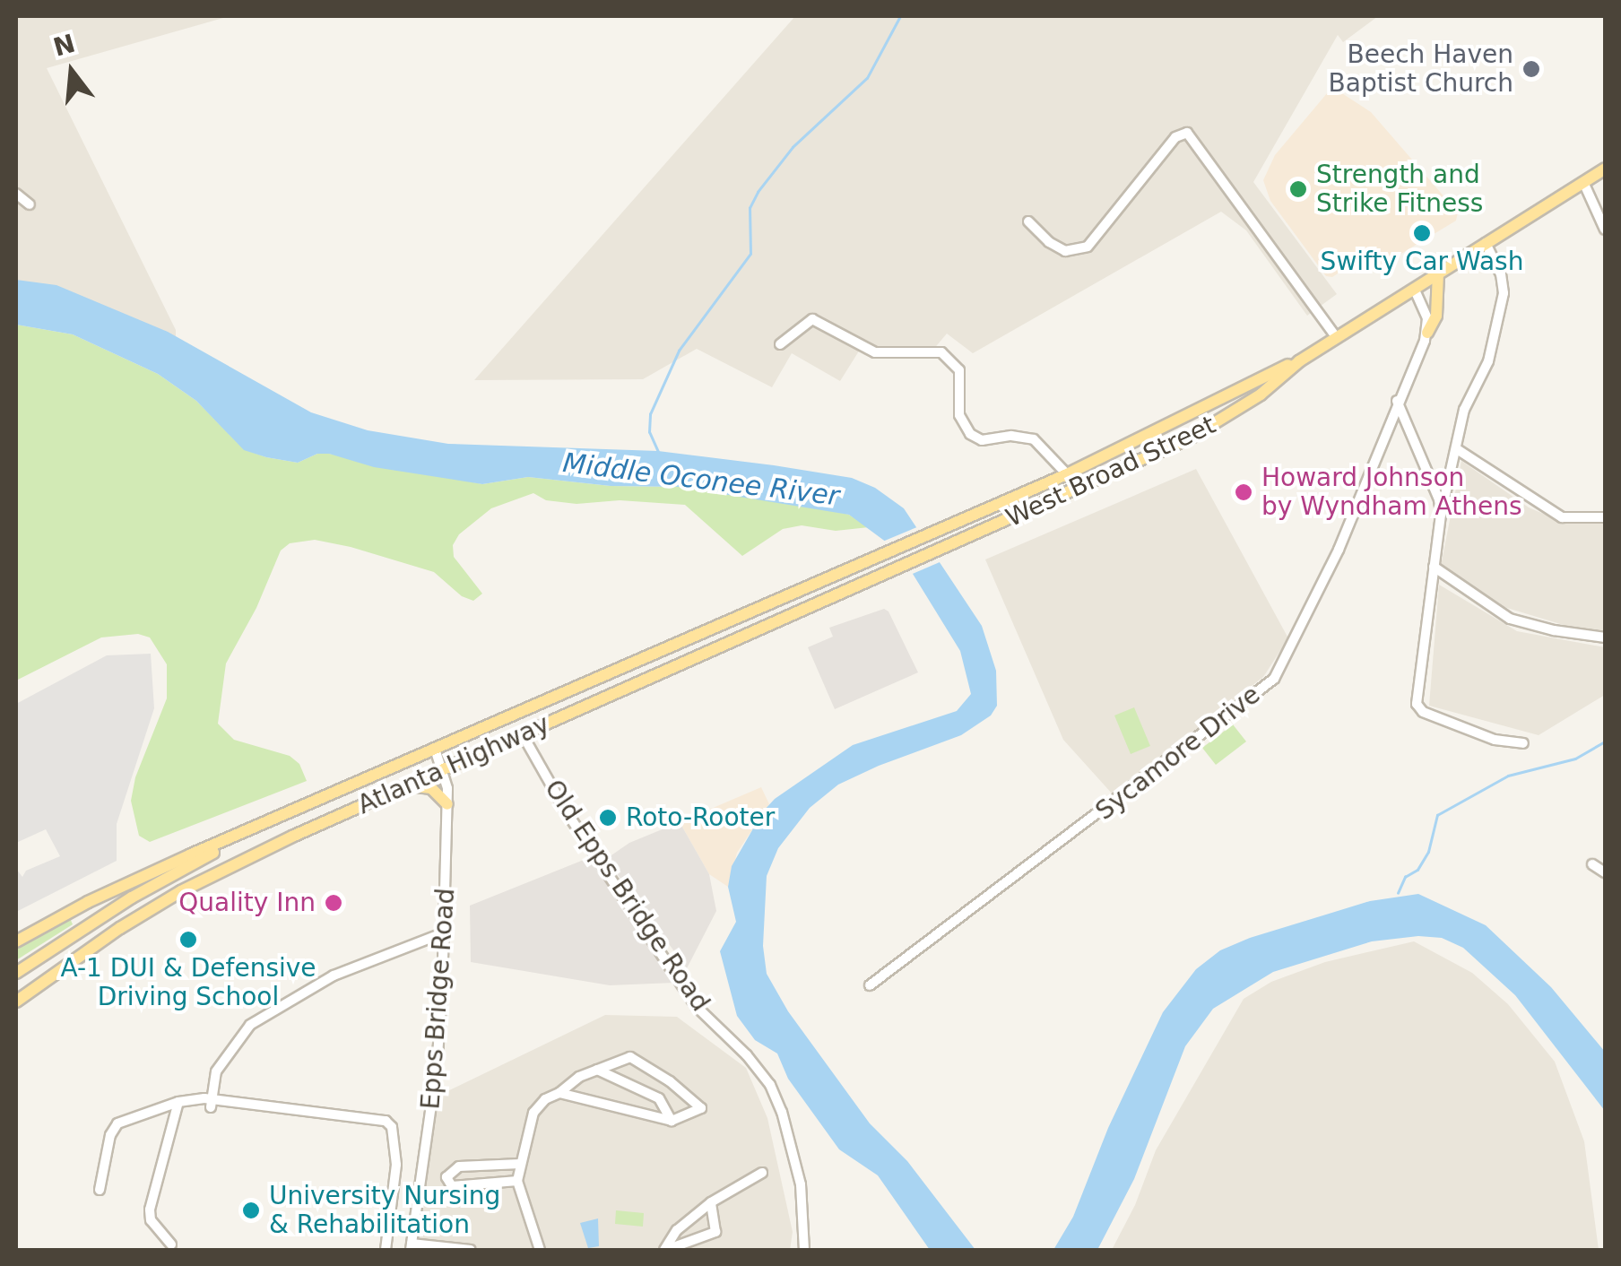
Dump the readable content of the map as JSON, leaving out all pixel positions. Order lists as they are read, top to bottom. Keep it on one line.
{"streets":{"main road":["West Broad Street","Atlanta Highway"],"street":["Sycamore Drive","Old Epps Bridge Road","Epps Bridge Road"]},"crossings":[["West Broad Street","Atlanta Highway"],["Atlanta Highway","Old Epps Bridge Road"],["Atlanta Highway","Epps Bridge Road"]],"water":["Middle Oconee River"],"places":["Beech Haven Baptist Church","Strength and Strike Fitness","Swifty Car Wash","Howard Johnson by Wyndham Athens","Roto-Rooter","Quality Inn","A-1 DUI & Defensive Driving School","University Nursing & Rehabilitation"],"north":"top"}
